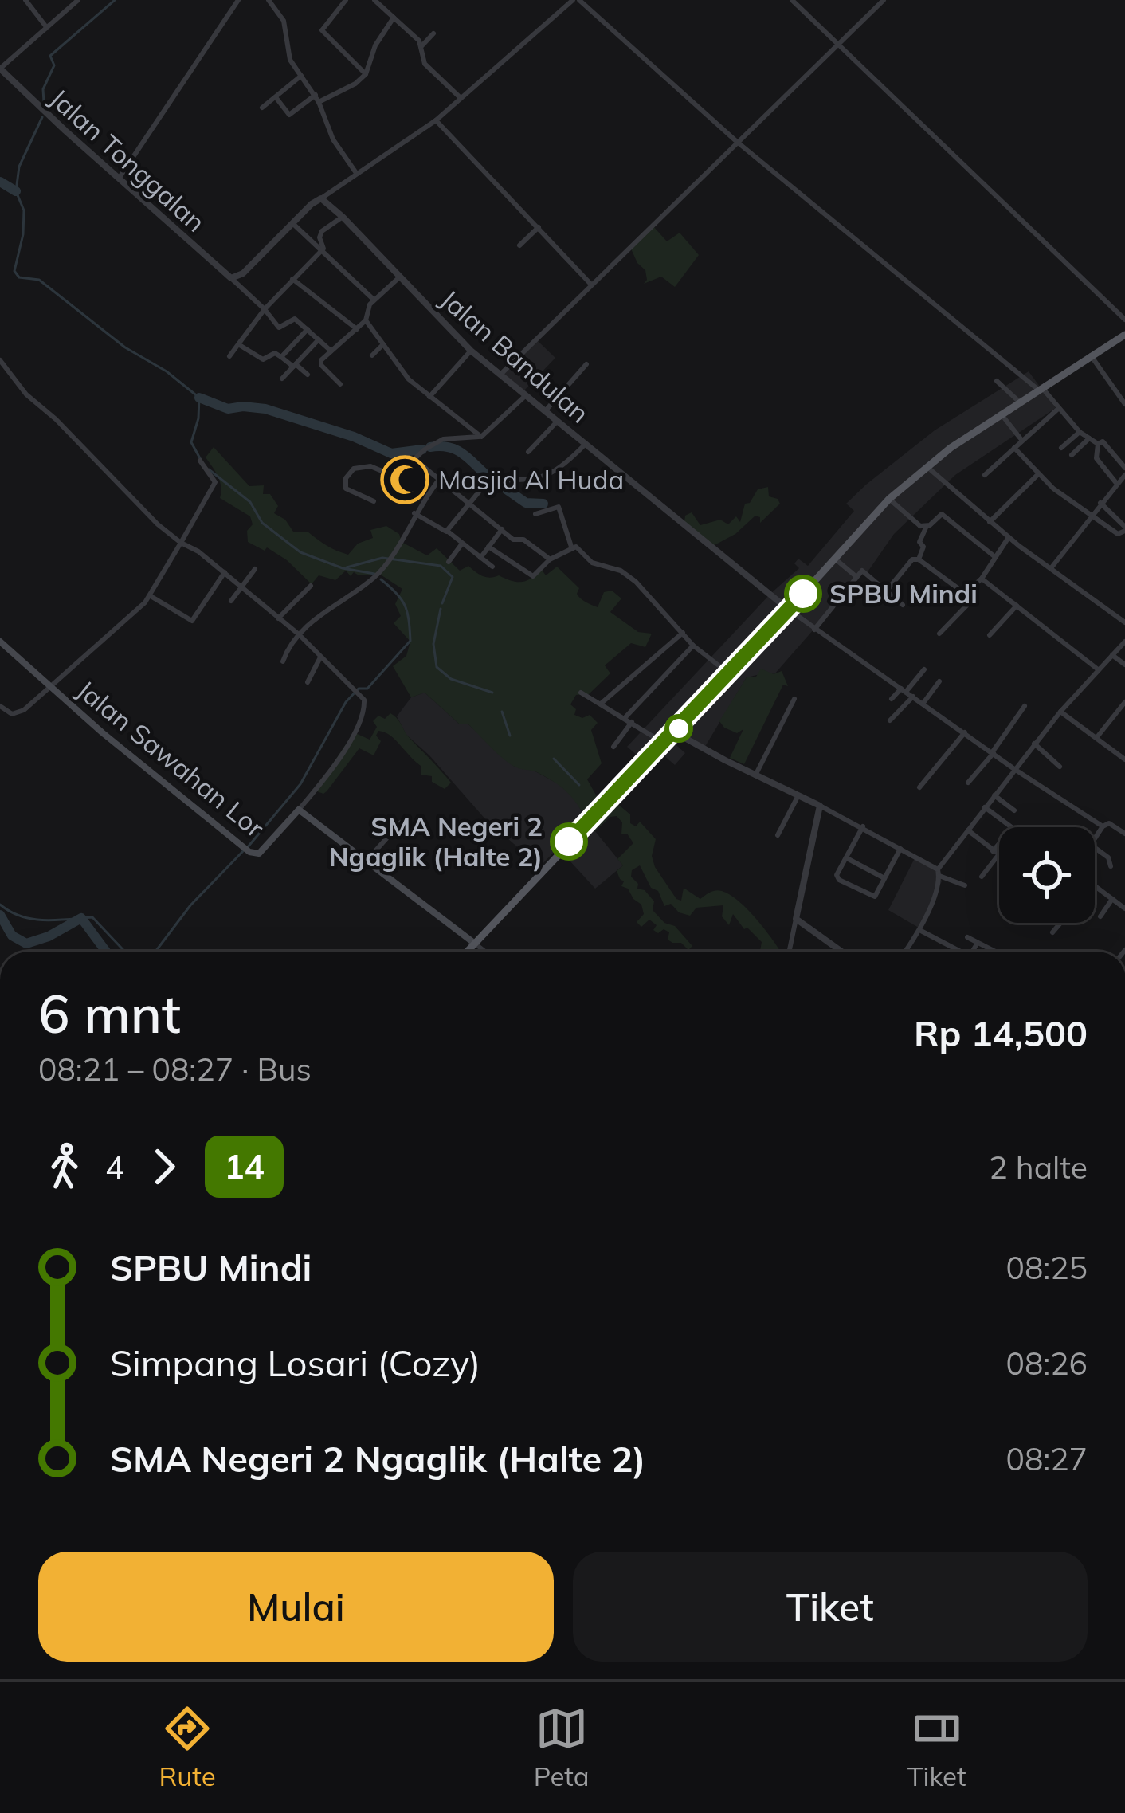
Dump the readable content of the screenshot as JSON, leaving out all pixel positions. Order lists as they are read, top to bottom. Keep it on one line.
{"streets":{"main road":["Jalan Sawahan Lor"],"street":["Jalan Tonggalan","Jalan Bandulan"]},"places":{"mosque":["Masjid Al Huda"],"other":["SPBU Mindi","SMA Negeri 2 Ngaglik (Halte 2)"]},"lines":["bus line 14"],"page":{"heading":["6 mnt","08:21 – 08:27 · Bus","Rp 14,500"],"legs":["4","14","2 halte"],"list":[{"name":"SPBU Mindi","value":"08:25"},{"name":"Simpang Losari (Cozy)","value":"08:26"},{"name":"SMA Negeri 2 Ngaglik (Halte 2)","value":"08:27"}],"buttons":["Mulai","Tiket"],"tabs":["Rute","Peta","Tiket"]}}
